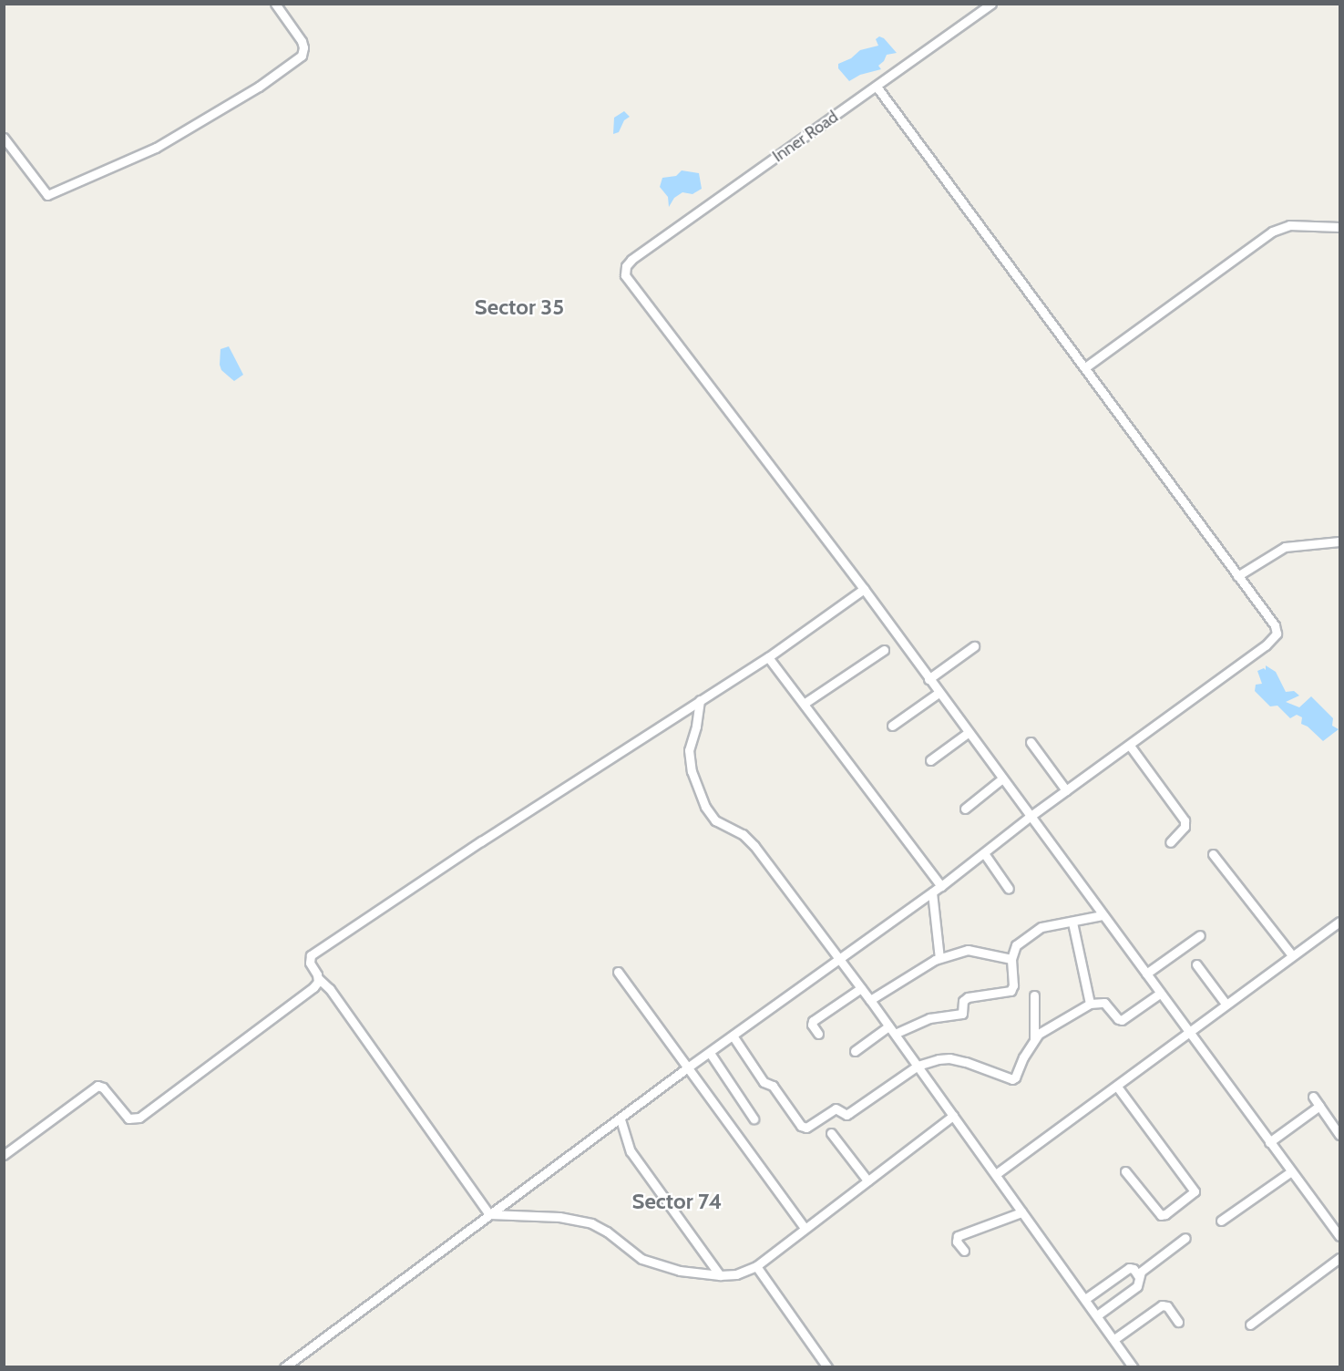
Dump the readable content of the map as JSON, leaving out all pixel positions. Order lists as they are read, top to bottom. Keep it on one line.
{"streets":{"street":["Inner Road"]},"districts":["Sector 35","Sector 74"]}
